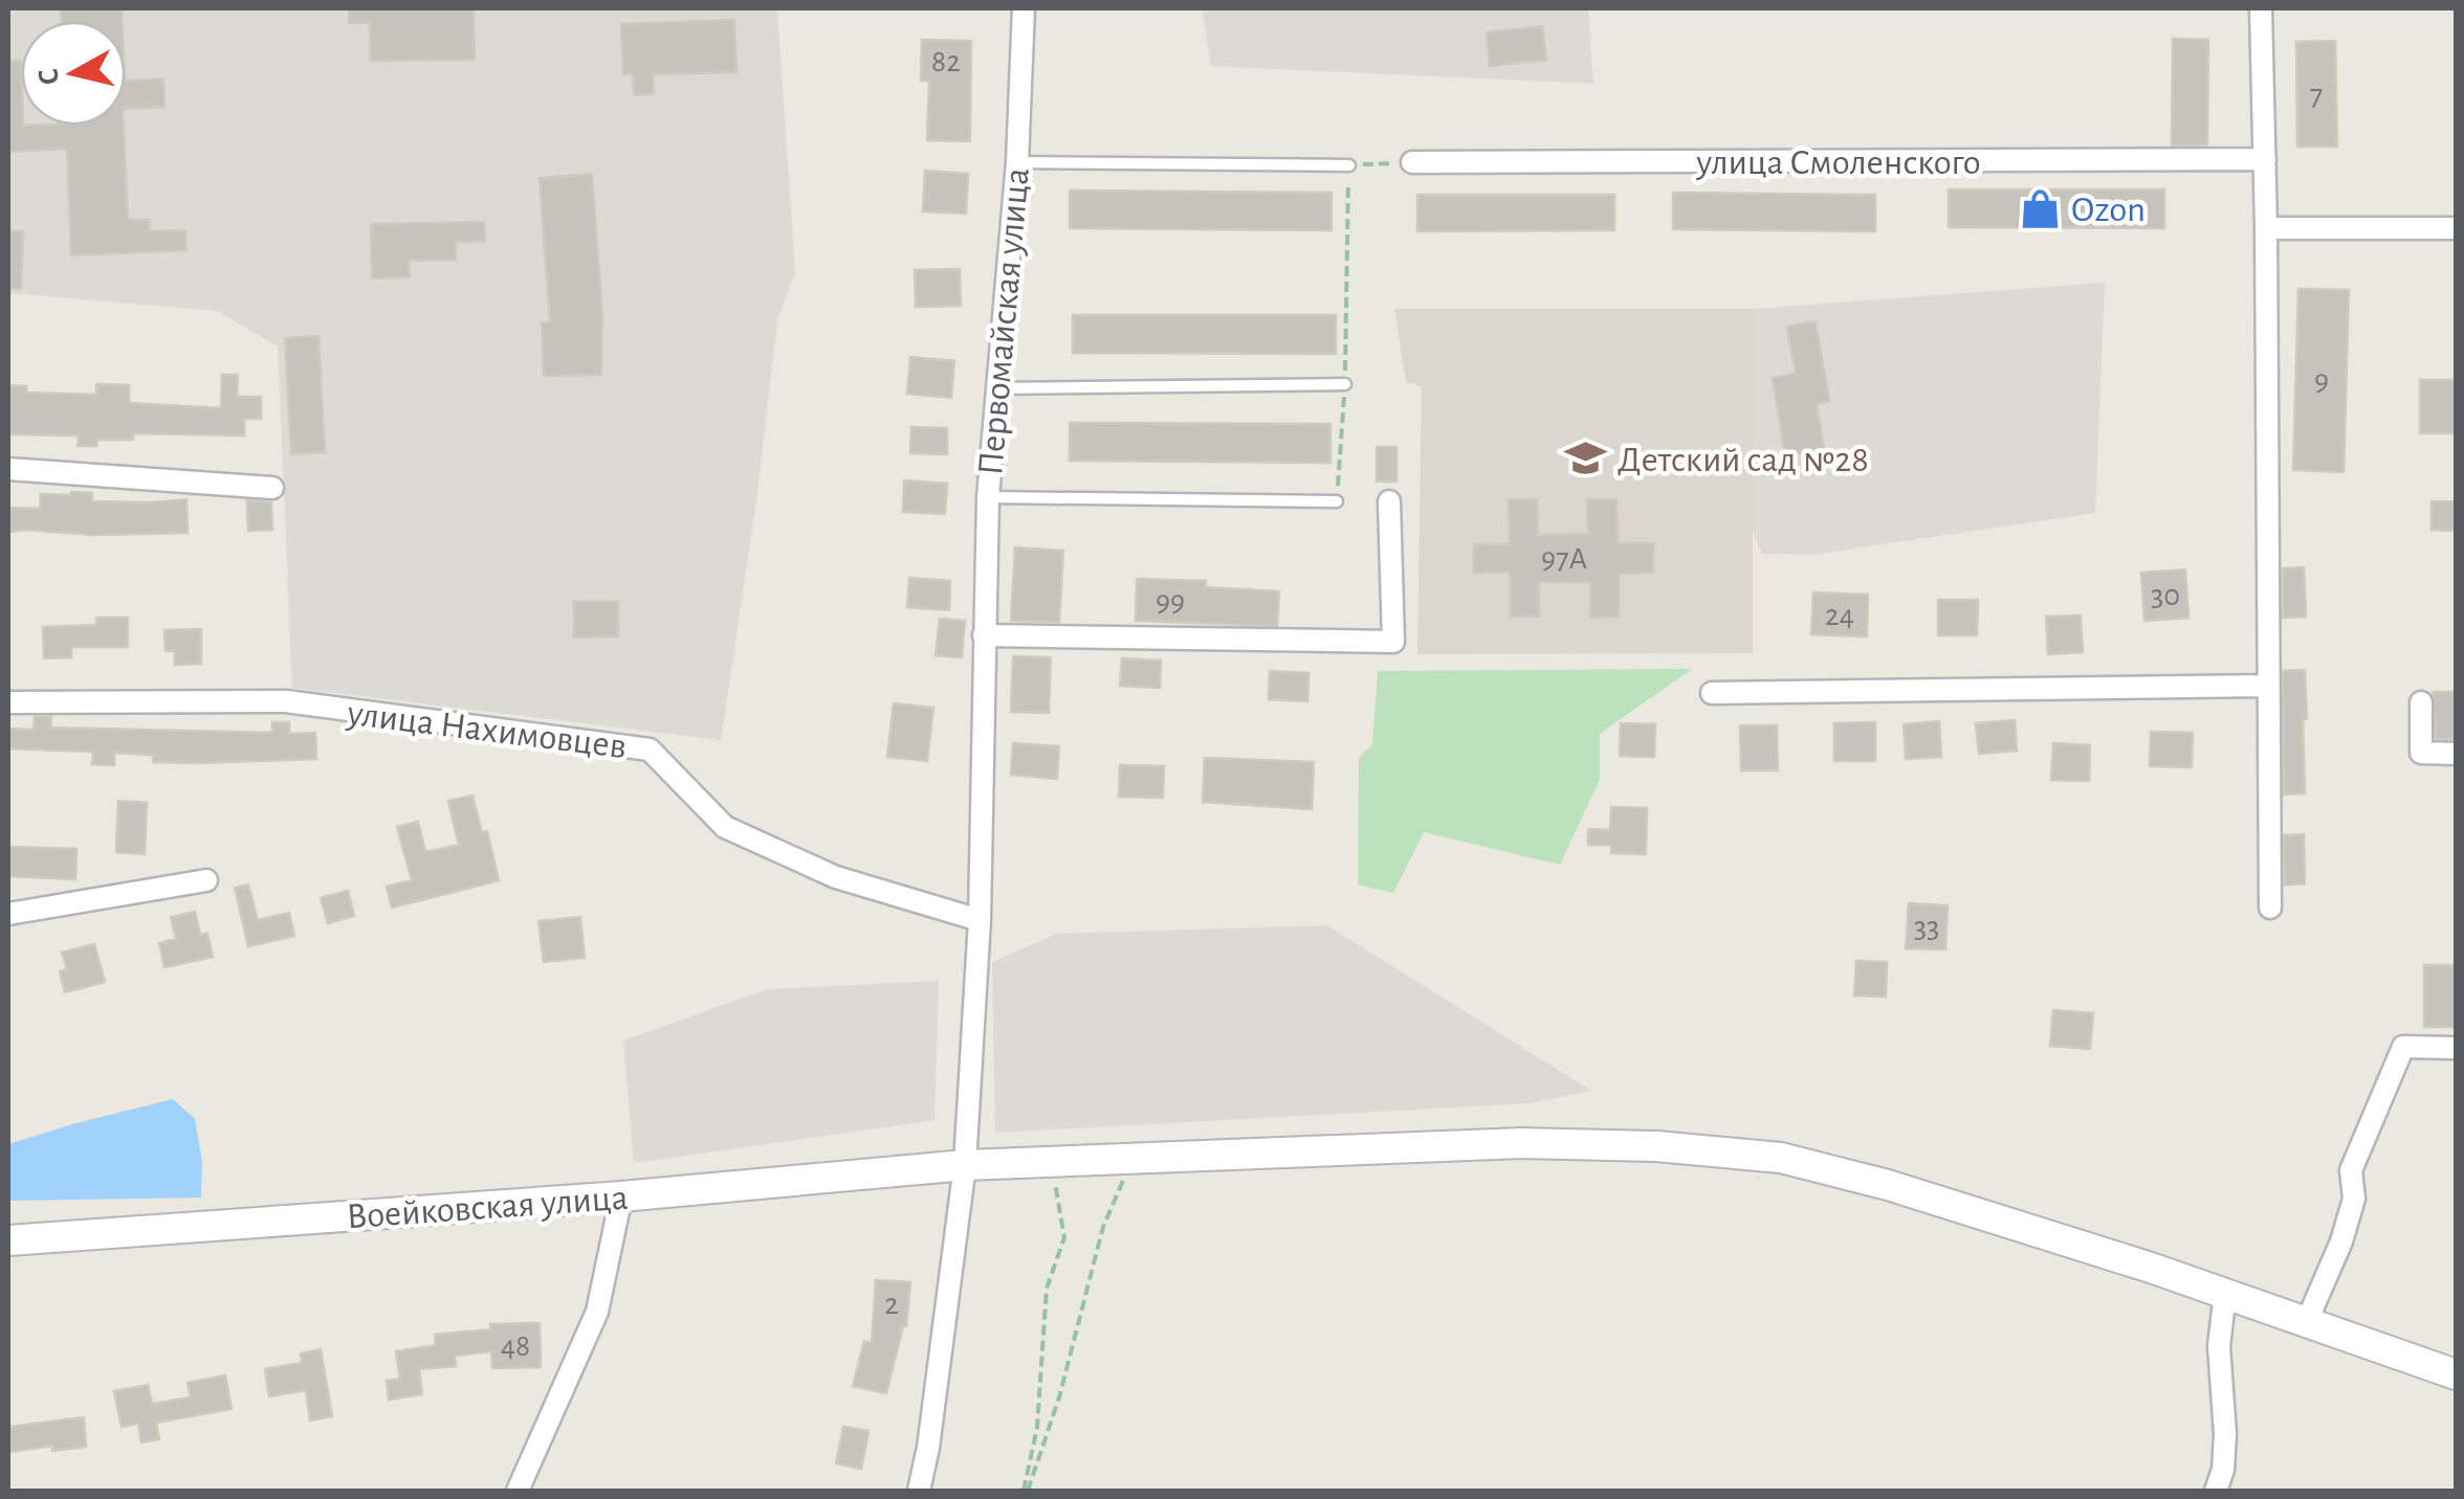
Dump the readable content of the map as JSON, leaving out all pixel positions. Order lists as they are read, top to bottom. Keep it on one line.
{"streets":{"main road":["Воейковская улица"],"street":["улица Смоленского","Первомайская улица","улица Нахимовцев"]},"crossings":[["Первомайская улица","улица Нахимовцев"],["Первомайская улица","Воейковская улица"]],"places":{"shop":["Ozon"],"school or university":["Детский сад №28"]},"house_numbers":["82","7","9","97А","30","99","24","33","2","48"],"north":"left"}
